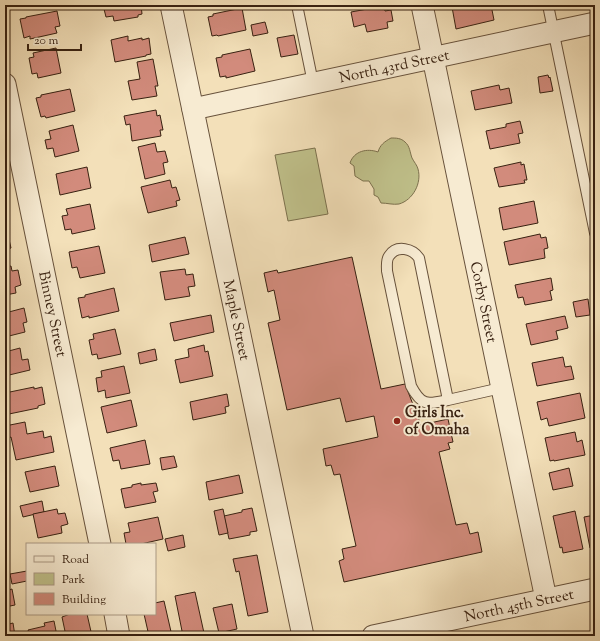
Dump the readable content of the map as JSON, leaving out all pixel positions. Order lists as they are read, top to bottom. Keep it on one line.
{"streets":{"street":["North 43rd Street","Corby Street","Binney Street","Maple Street","North 45th Street"]},"crossings":[["North 43rd Street","Corby Street"],["North 43rd Street","Maple Street"],["Corby Street","North 45th Street"]],"places":["Girls Inc. of Omaha"],"legend":["Road","Park","Building"],"scale_bar":"20 m"}
